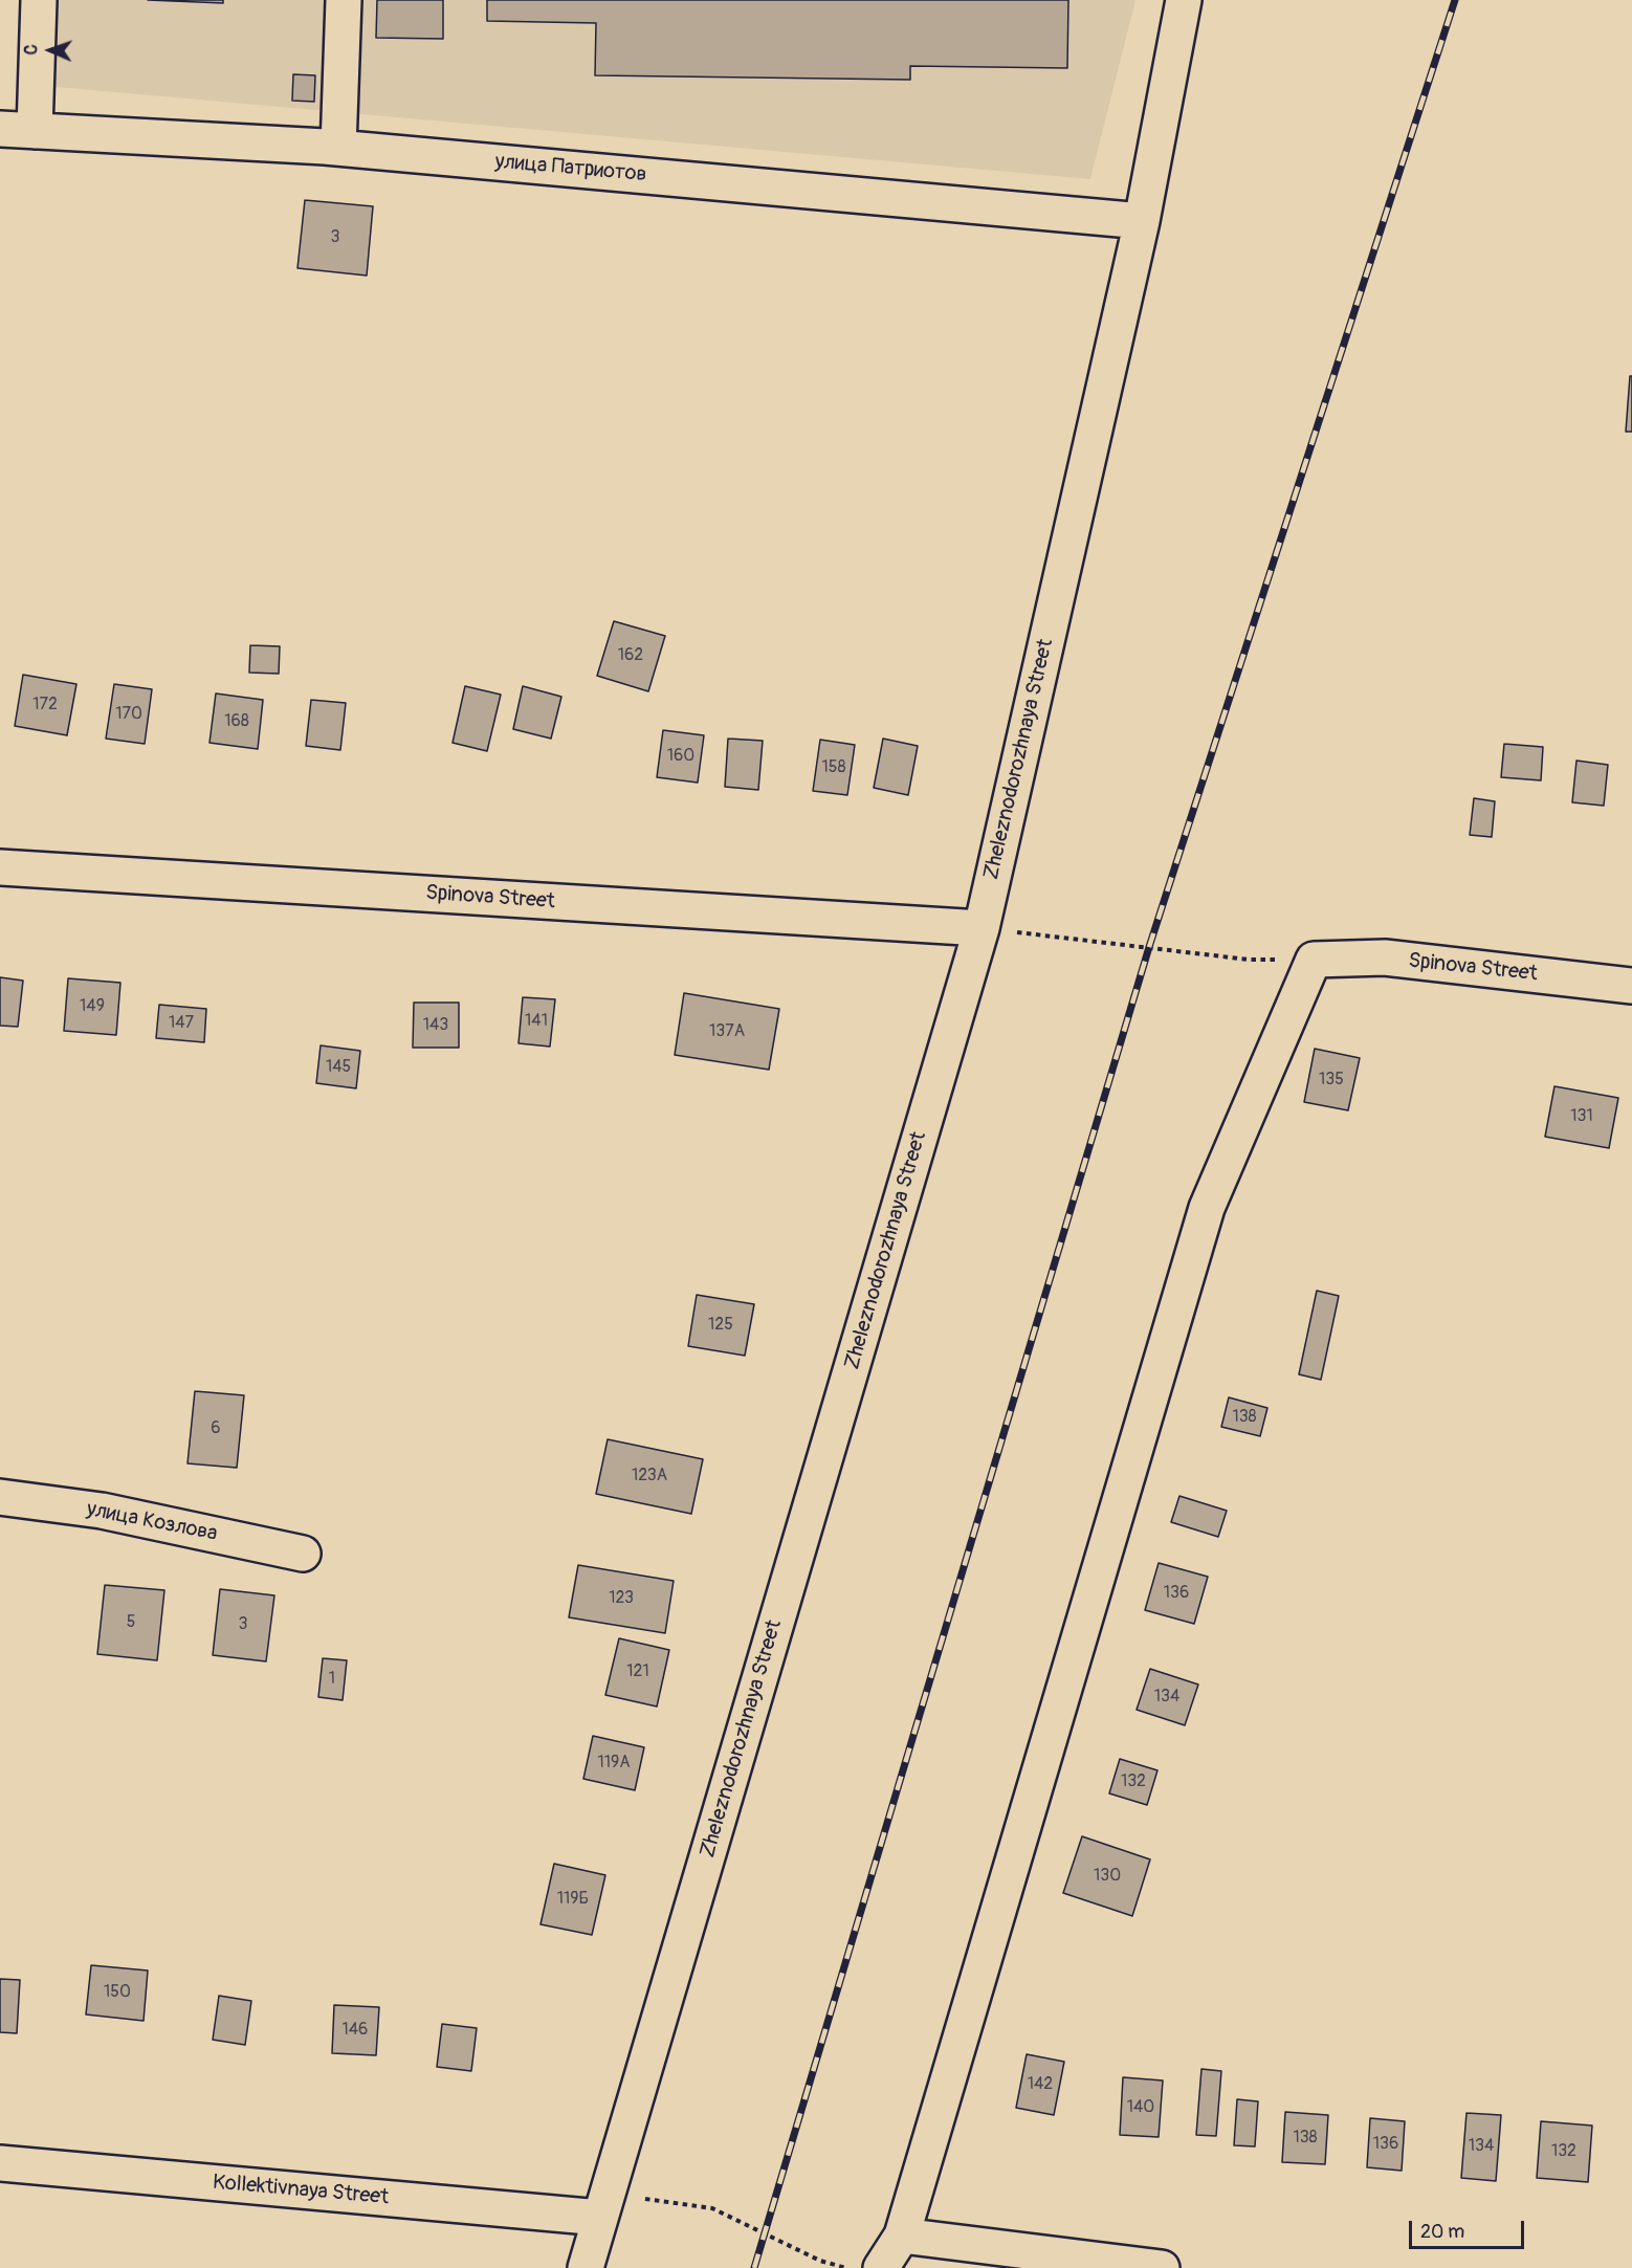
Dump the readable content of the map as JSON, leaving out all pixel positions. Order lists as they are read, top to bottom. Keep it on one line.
{"streets":{"street":["улица Патриотов","Zheleznodorozhnaya Street","Spinova Street","улица Козлова","Kollektivnaya Street"]},"crossings":[["улица Патриотов","Zheleznodorozhnaya Street"],["Zheleznodorozhnaya Street","Spinova Street"],["Zheleznodorozhnaya Street","Kollektivnaya Street"]],"house_numbers":["3","162","172","170","168","160","158","149","141","147","143","137А","145","135","131","125","138","6","123А","136","123","5","3","121","1","134","119А","132","130","119Б","150","146","142","140","138","136","134","132"],"scale_bar":"20 m","north":"left"}
